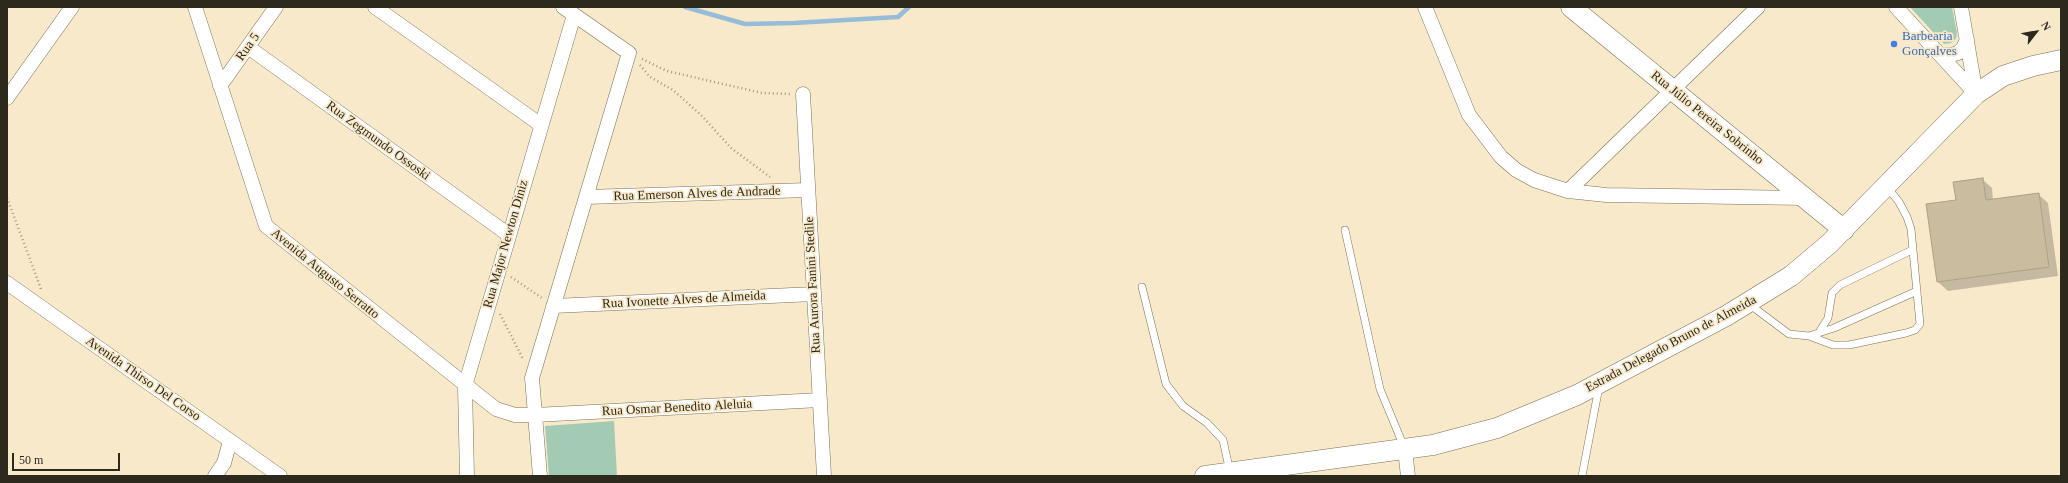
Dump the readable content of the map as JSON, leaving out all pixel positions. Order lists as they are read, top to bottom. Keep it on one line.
{"streets":{"main road":["Rua Júlio Pereira Sobrinho","Estrada Delegado Bruno de Almeida"],"street":["Rua 5","Rua Zegmundo Ossoski","Rua Emerson Alves de Andrade","Rua Major Newton Diniz","Avenida Augusto Serratto","Rua Aurora Fanini Stedile","Rua Ivonette Alves de Almeida","Avenida Thirso Del Corso","Rua Osmar Benedito Aleluia"]},"crossings":[["Rua 5","Rua Zegmundo Ossoski"],["Rua 5","Avenida Augusto Serratto"],["Rua Júlio Pereira Sobrinho","Estrada Delegado Bruno de Almeida"],["Rua Zegmundo Ossoski","Rua Major Newton Diniz"],["Rua Emerson Alves de Andrade","Rua Aurora Fanini Stedile"],["Rua Major Newton Diniz","Avenida Augusto Serratto"],["Avenida Augusto Serratto","Rua Osmar Benedito Aleluia"],["Rua Aurora Fanini Stedile","Rua Ivonette Alves de Almeida"],["Rua Aurora Fanini Stedile","Rua Osmar Benedito Aleluia"]],"places":["Barbearia Gonçalves"],"scale_bar":"50 m","north":"top right"}
